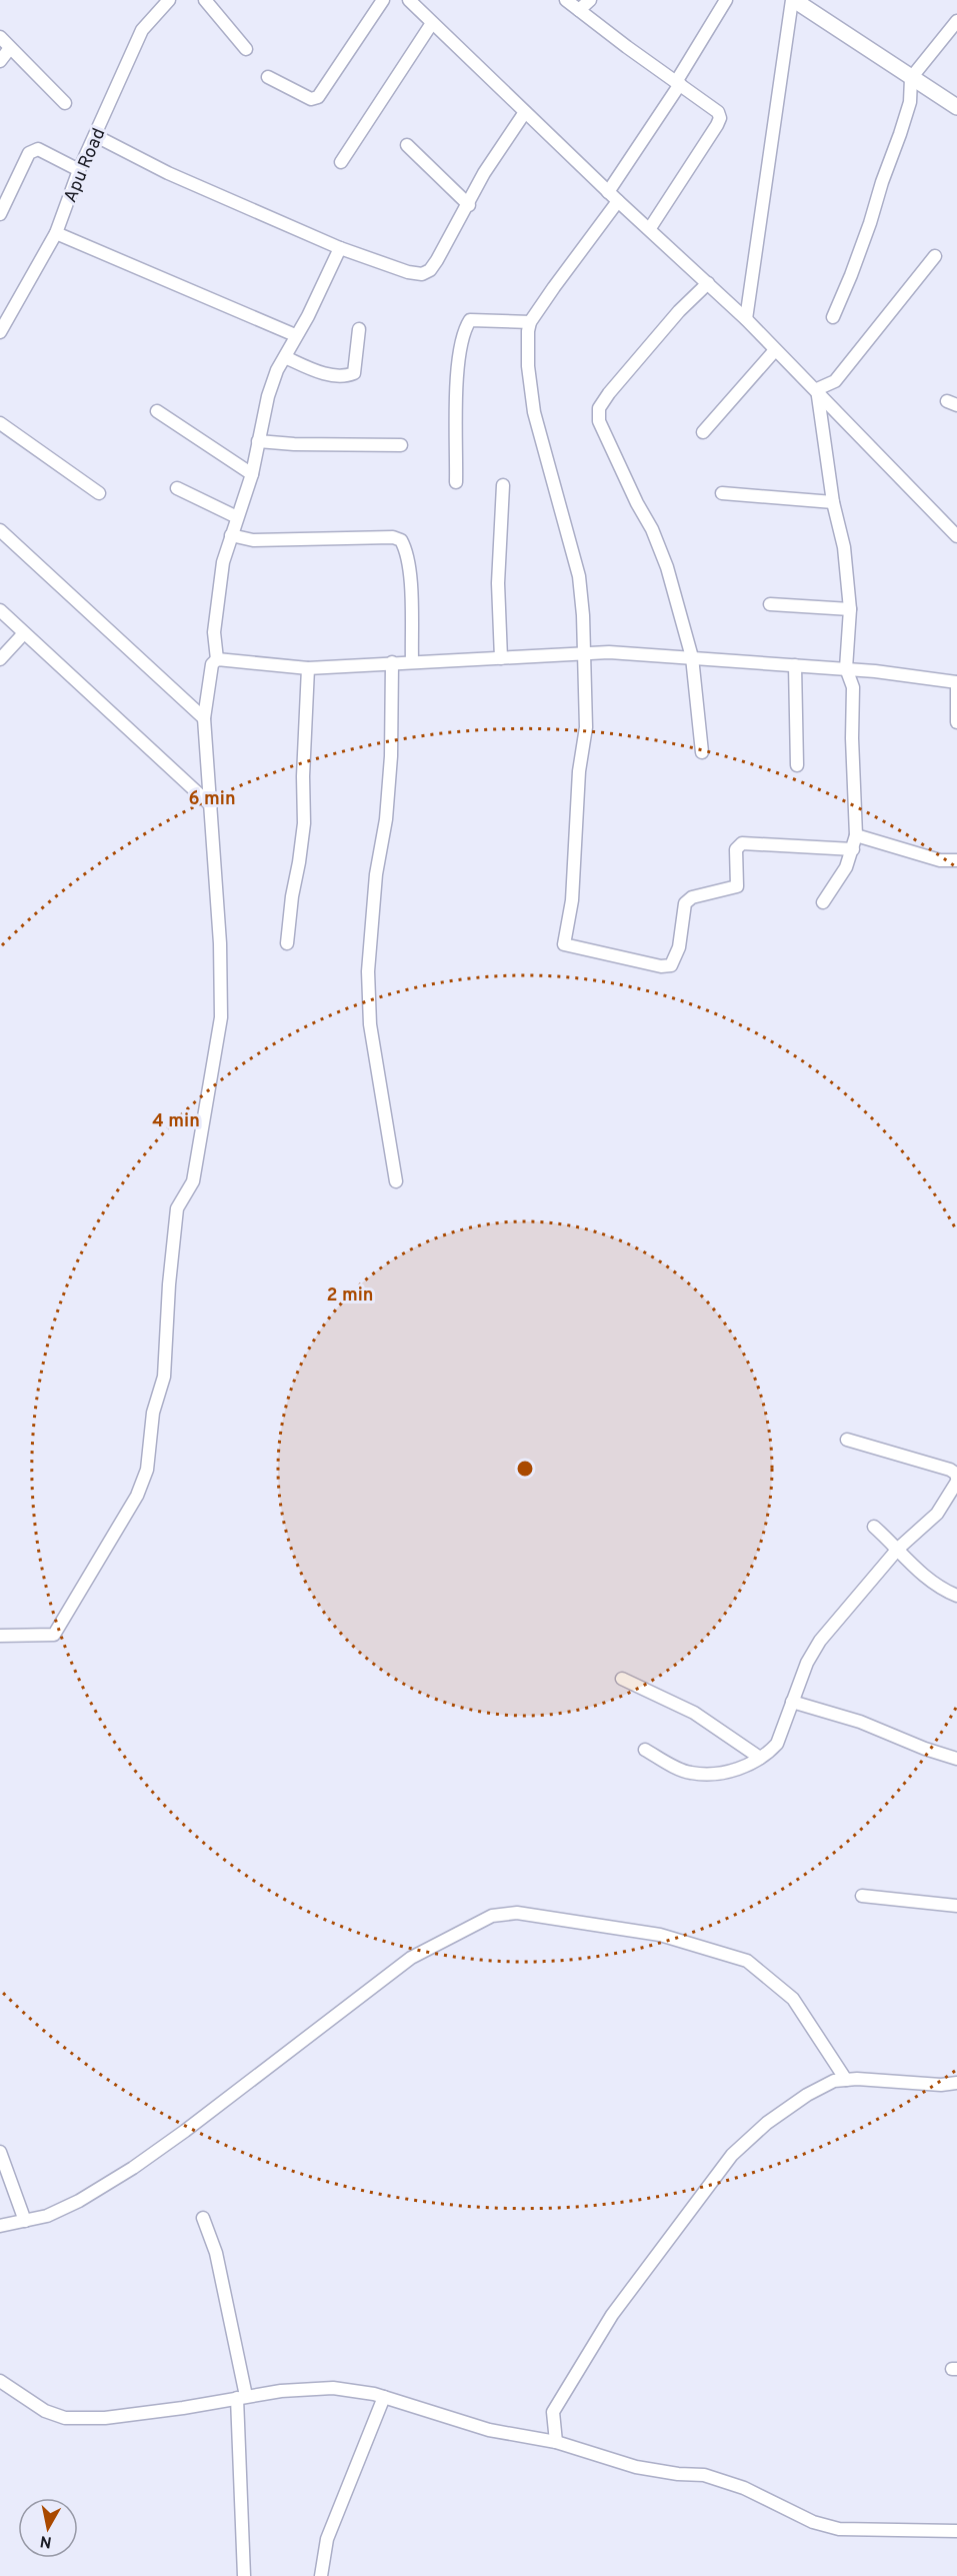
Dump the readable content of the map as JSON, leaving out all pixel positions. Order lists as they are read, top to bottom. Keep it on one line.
{"streets":{"street":["Apu Road"]},"north":"bottom","rings":["6 min","4 min","2 min"]}
